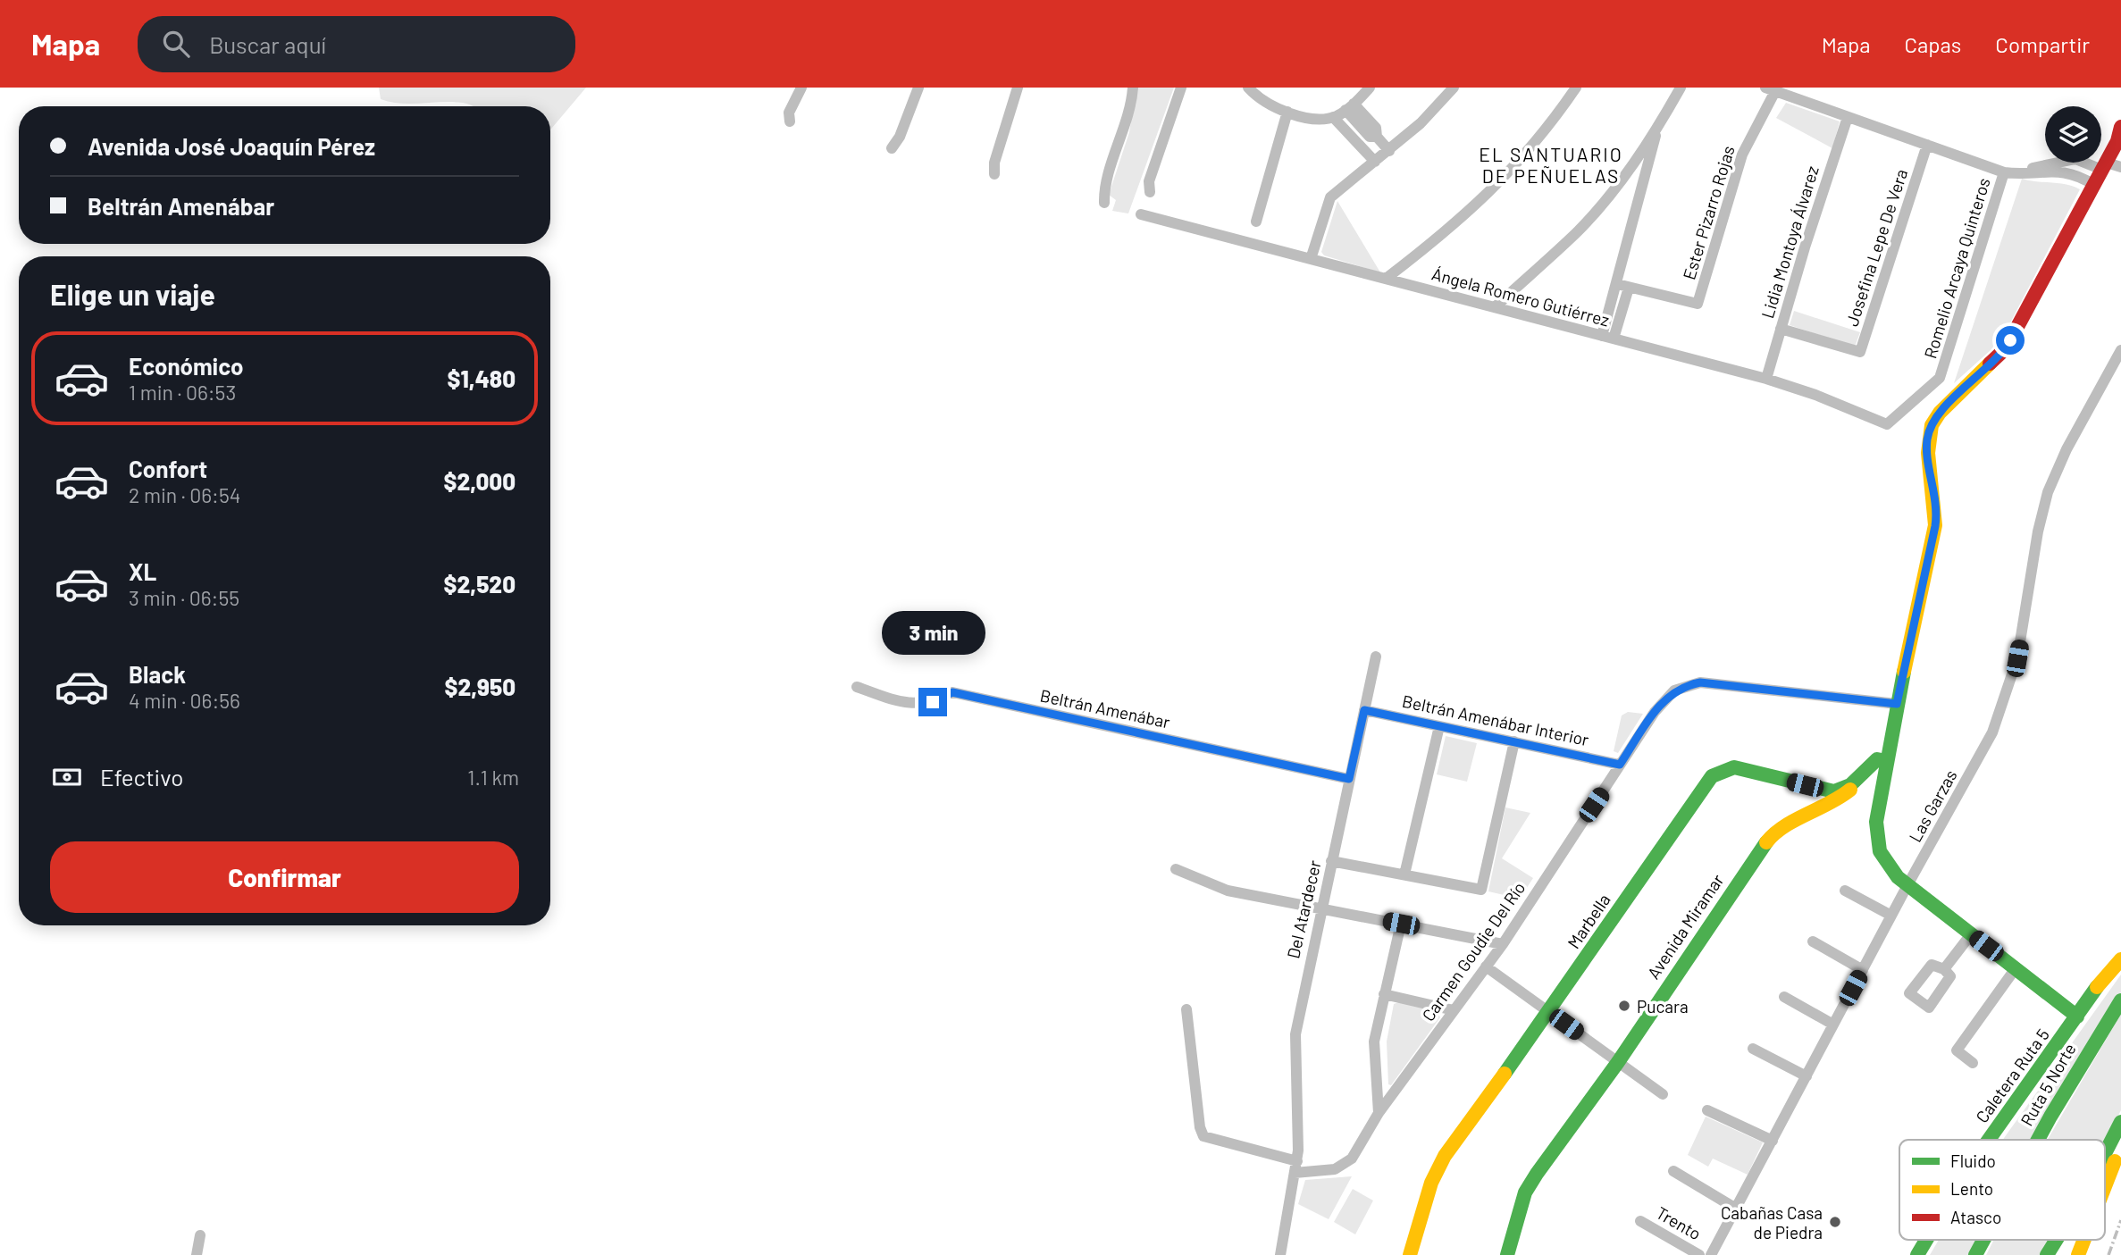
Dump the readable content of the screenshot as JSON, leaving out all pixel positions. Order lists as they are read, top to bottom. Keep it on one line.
{"streets":{"main road":["Marbella","Avenida Miramar","Caletera Ruta 5","Ruta 5 Norte"],"street":["Ester Pizarro Rojas","Lidia Montoya Álvarez","Josefina Lepe De Vera","Romelio Arcaya Quinteros","Ángela Romero Gutiérrez","Beltrán Amenábar","Beltrán Amenábar Interior","Las Garzas","Del Atardecer","Carmen Goudie Del Río","Trento"]},"crossings":[["Lidia Montoya Álvarez","Josefina Lepe De Vera"],["Lidia Montoya Álvarez","Ángela Romero Gutiérrez"],["Romelio Arcaya Quinteros","Ángela Romero Gutiérrez"],["Beltrán Amenábar","Del Atardecer"],["Beltrán Amenábar Interior","Del Atardecer"],["Beltrán Amenábar Interior","Carmen Goudie Del Río"],["Del Atardecer","Carmen Goudie Del Río"],["Marbella","Avenida Miramar"]],"districts":["EL SANTUARIO DE PEÑUELAS"],"places":["Pucara","Cabañas Casa de Piedra"],"legend":["Fluido","Lento","Atasco"],"page":{"header":"Mapa","search":"Buscar aquí","nav":["Mapa","Capas","Compartir"],"banner":["Avenida José Joaquín Pérez","Beltrán Amenábar"],"heading":"Elige un viaje","list":[{"name":"Económico","note":"1 min · 06:53","value":"$1,480"},{"name":"Confort","note":"2 min · 06:54","value":"$2,000"},{"name":"XL","note":"3 min · 06:55","value":"$2,520"},{"name":"Black","note":"4 min · 06:56","value":"$2,950"}],"bubble":"3 min","pay":["Efectivo","1.1 km"],"buttons":"Confirmar"}}
